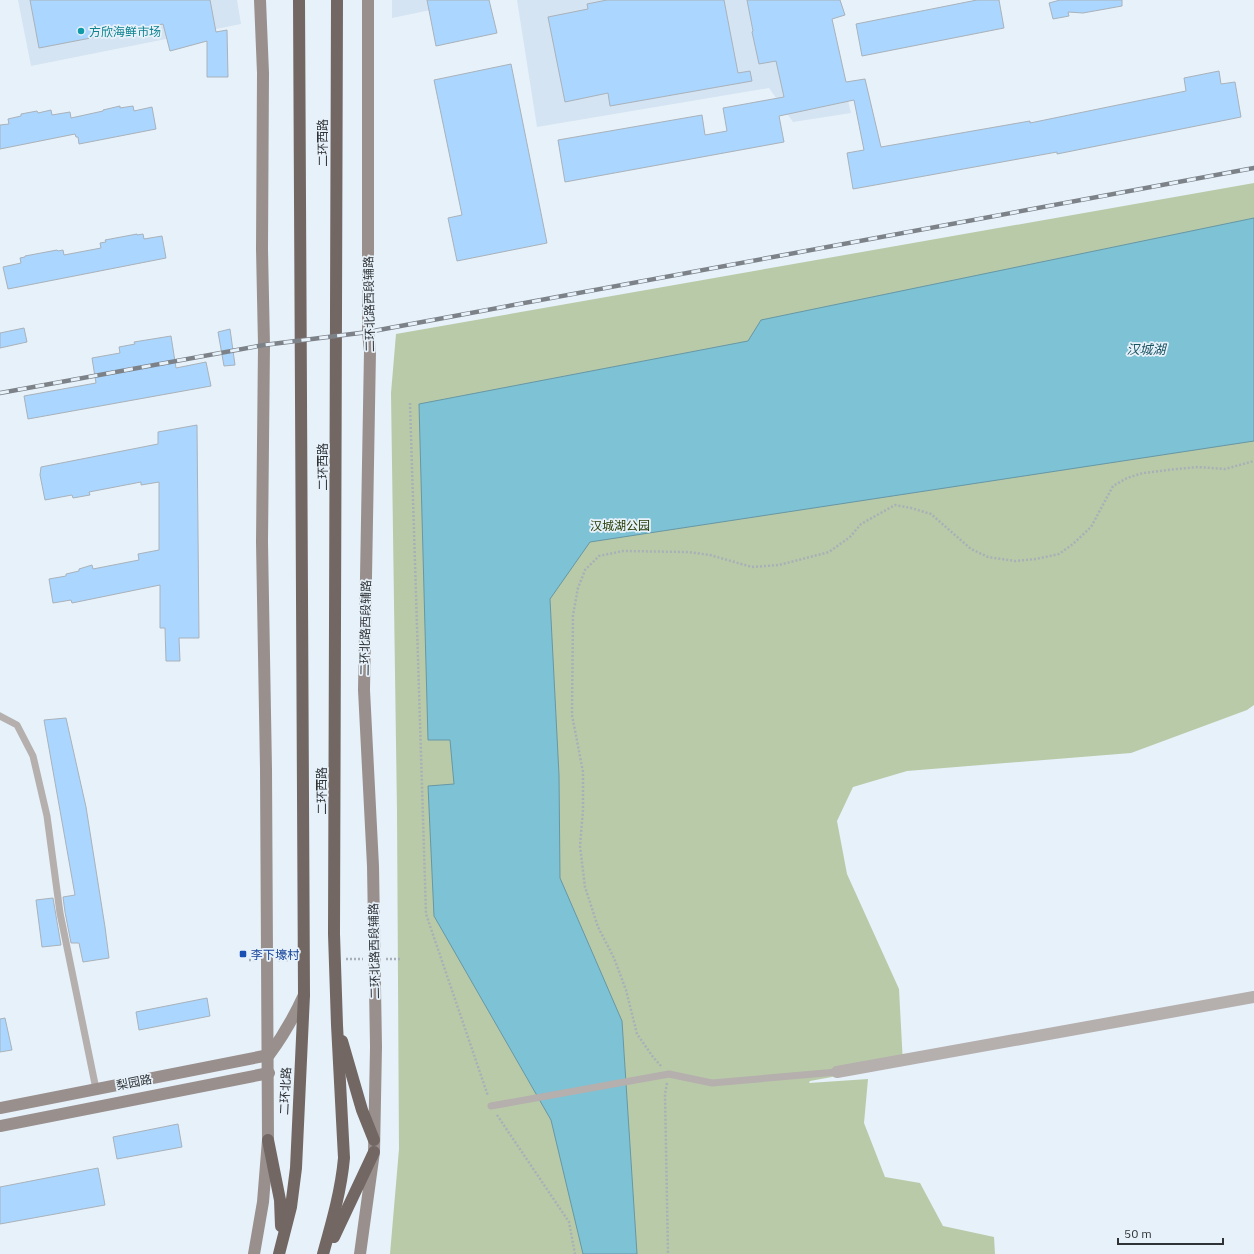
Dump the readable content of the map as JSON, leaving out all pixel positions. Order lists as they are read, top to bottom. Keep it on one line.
{"streets":{"highway":["二环西路","二环北路"],"main road":["二环北路西段辅路","梨园路"]},"crossings":[["二环西路","二环北路"]],"water":["汉城湖"],"parks":["汉城湖公园"],"places":{"other":["方欣海鲜市场"],"transit":["李下壕村"]},"scale_bar":"50 m"}
